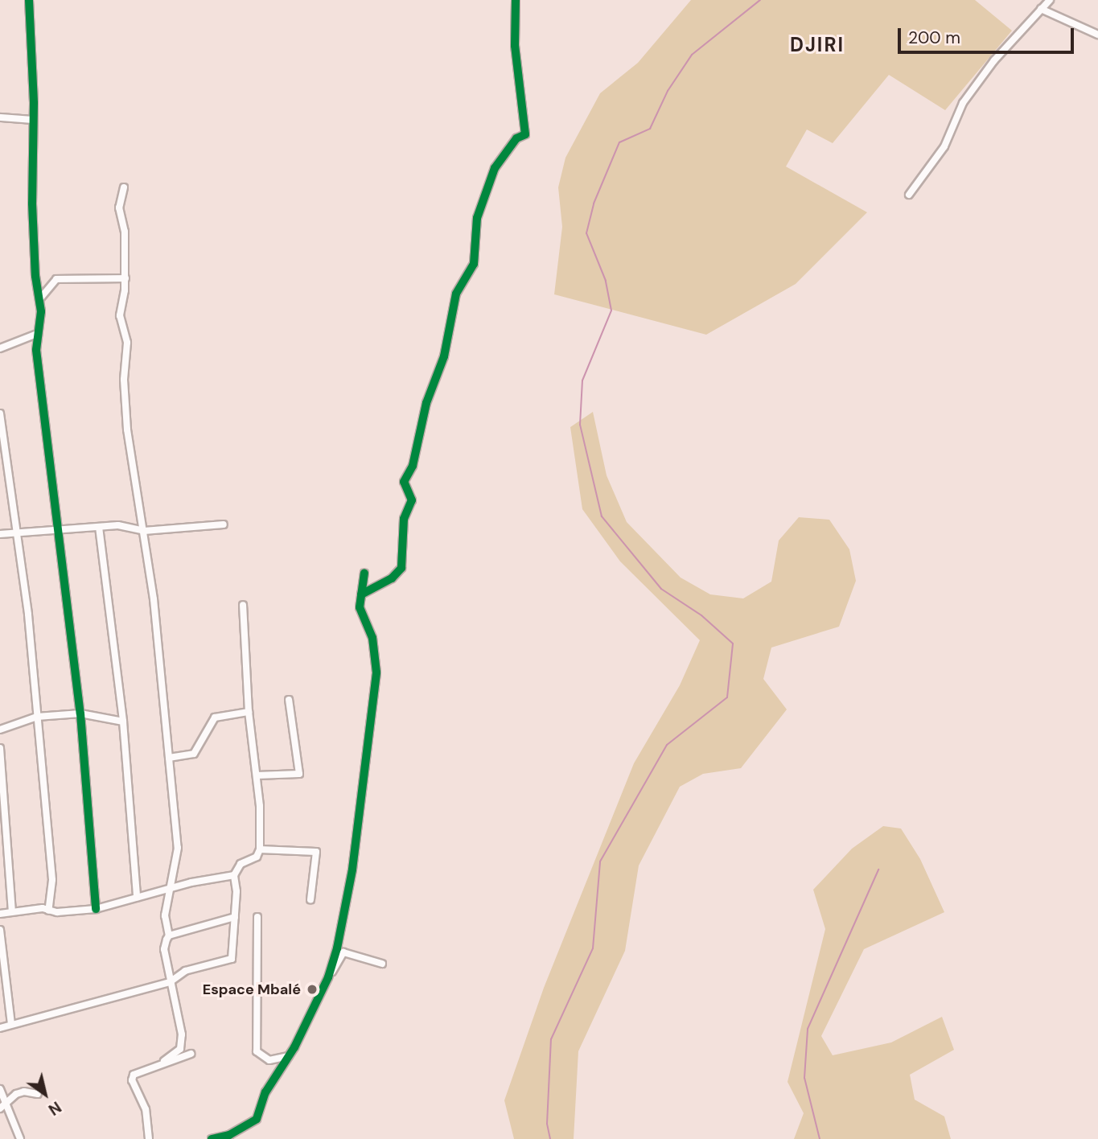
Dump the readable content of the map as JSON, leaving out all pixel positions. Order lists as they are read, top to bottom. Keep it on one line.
{"districts":["DJIRI"],"places":["Espace Mbalé"],"scale_bar":"200 m","north":"bottom right"}
